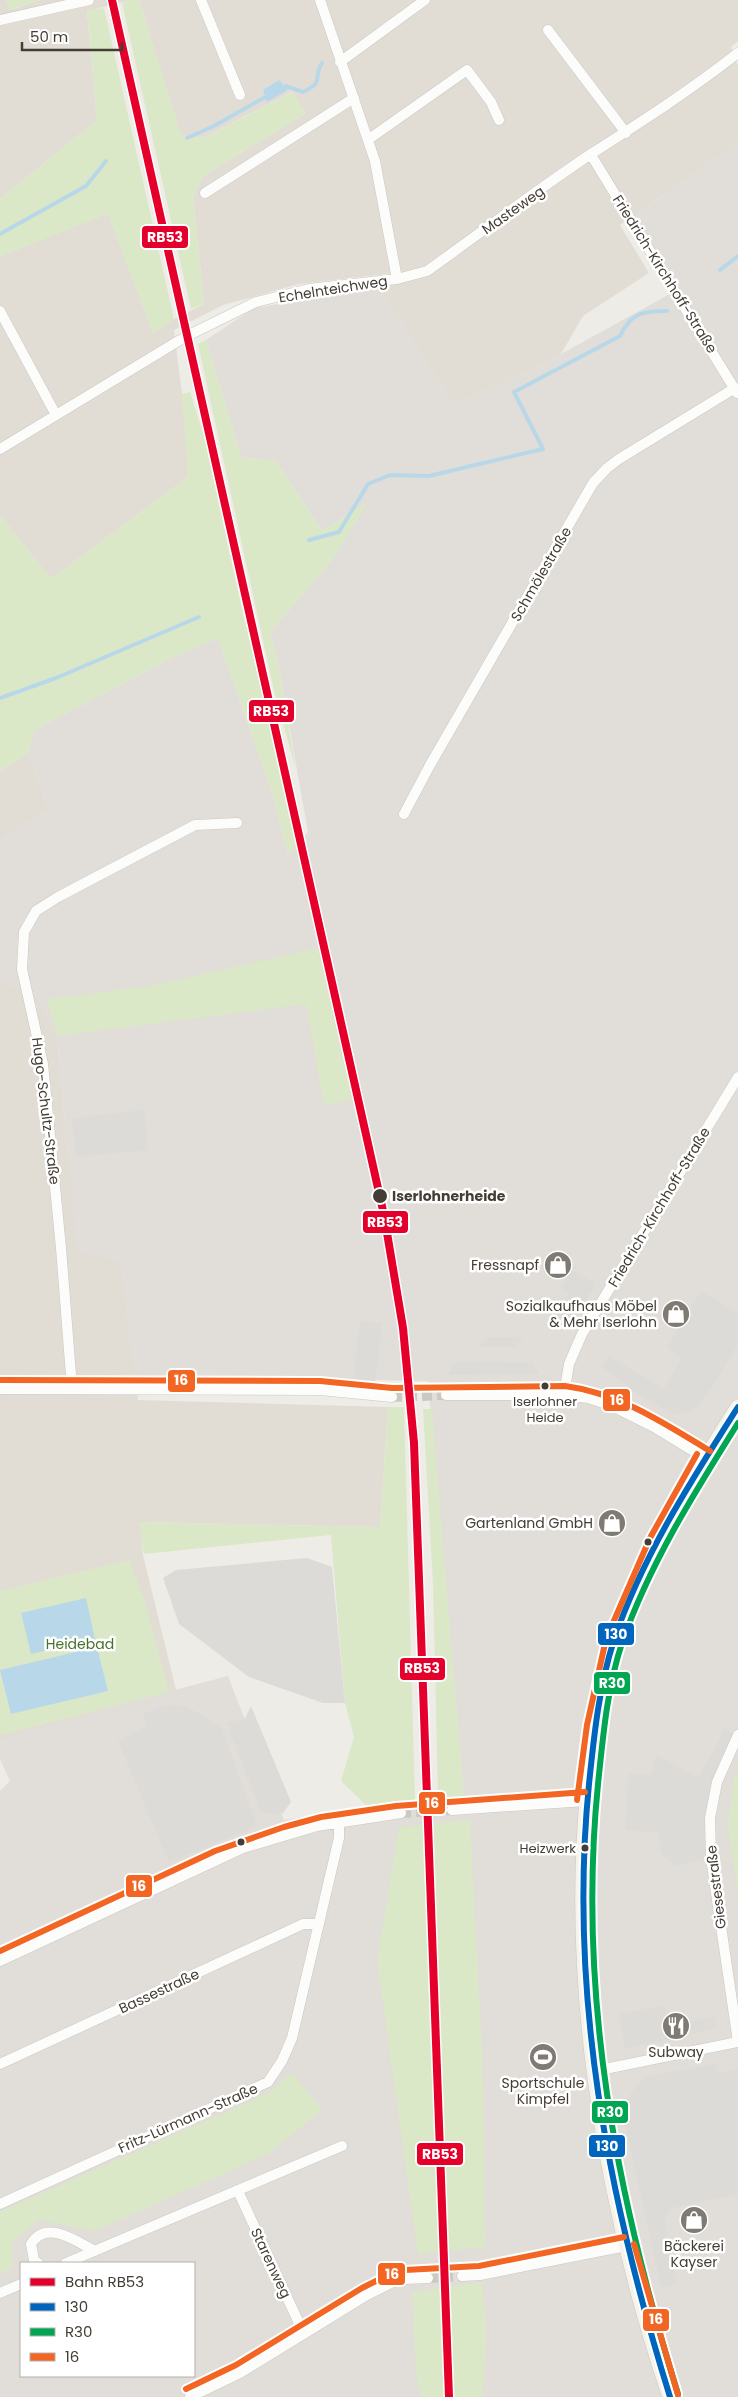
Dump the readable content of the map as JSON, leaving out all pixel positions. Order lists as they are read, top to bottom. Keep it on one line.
{"streets":{"street":["Masteweg","Friedrich-Kirchhoff-Straße","Echelnteichweg","Schmölestraße","Hugo-Schultz-Straße","Giesestraße","Bassestraße","Fritz-Lürmann-Straße","Starenweg"]},"crossings":[["Masteweg","Friedrich-Kirchhoff-Straße"],["Masteweg","Echelnteichweg"],["Friedrich-Kirchhoff-Straße","Schmölestraße"],["Bassestraße","Fritz-Lürmann-Straße"]],"parks":["Heidebad"],"places":{"other":["Iserlohnerheide","Iserlohner Heide","Heizwerk"],"shop":["Fressnapf","Sozialkaufhaus Möbel & Mehr Iserlohn","Gartenland GmbH","Bäckerei Kayser"],"restaurant":["Subway"],"sports":["Sportschule Kimpfel"]},"lines":["rail line RB53","transit line 16","transit line 130","transit line R30"],"legend":["Bahn RB53","130","R30","16"],"scale_bar":"50 m"}
